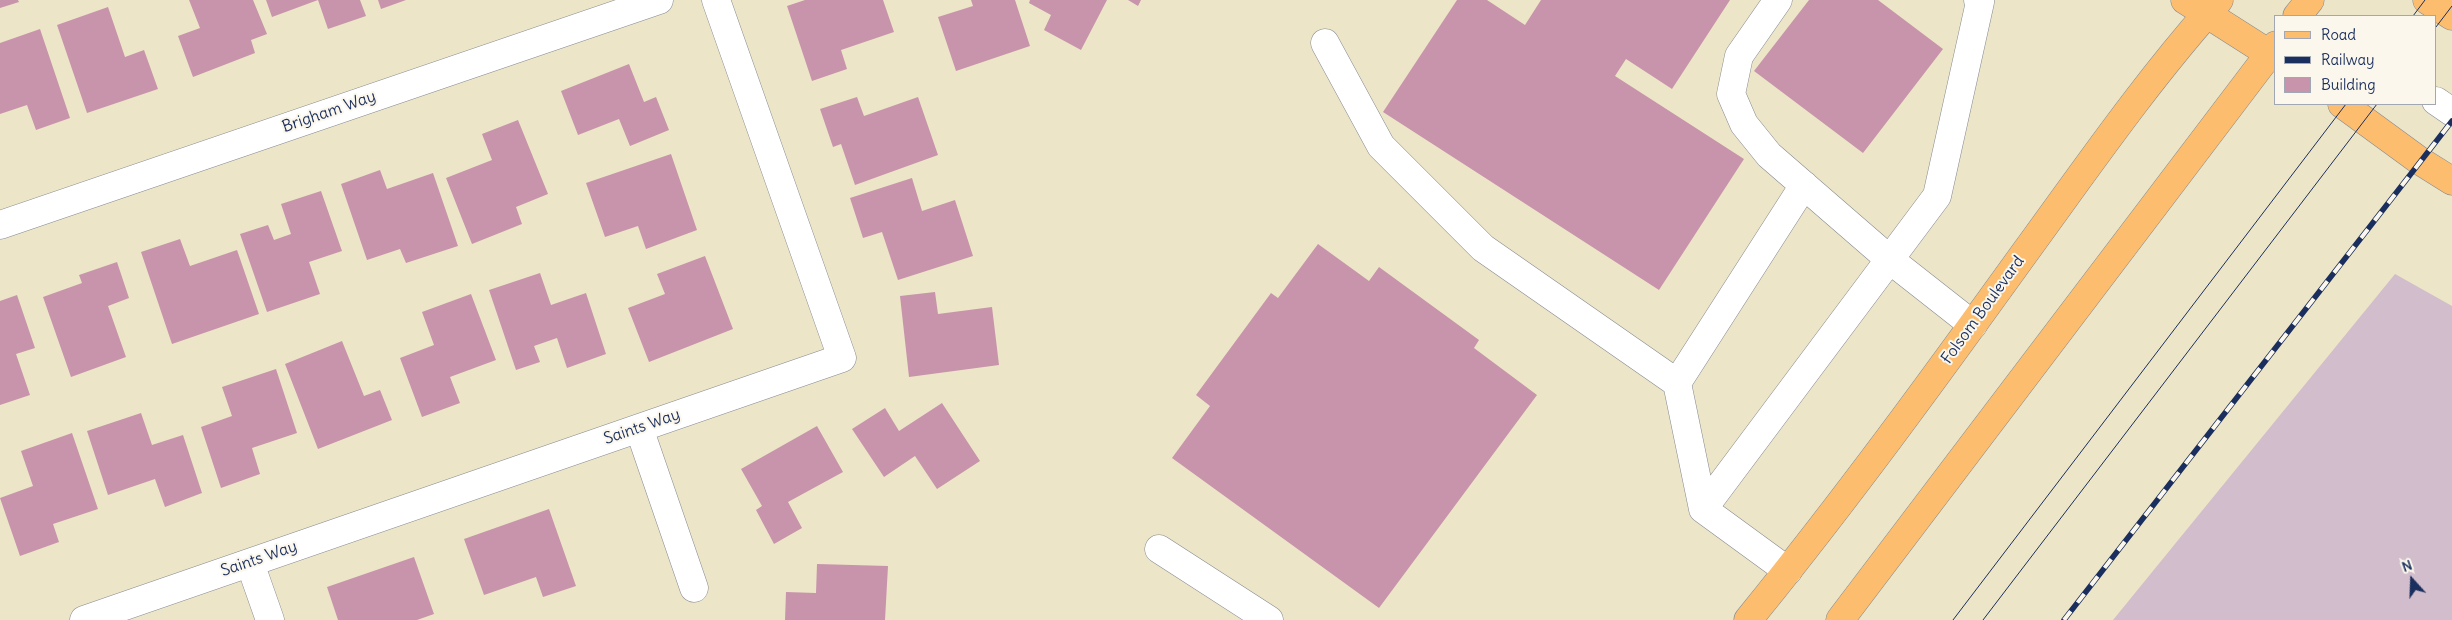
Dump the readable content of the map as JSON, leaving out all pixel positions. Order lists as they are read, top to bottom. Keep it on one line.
{"streets":{"main road":["Folsom Boulevard"],"street":["Brigham Way","Saints Way"]},"legend":["Road","Railway","Building"],"north":"top"}
